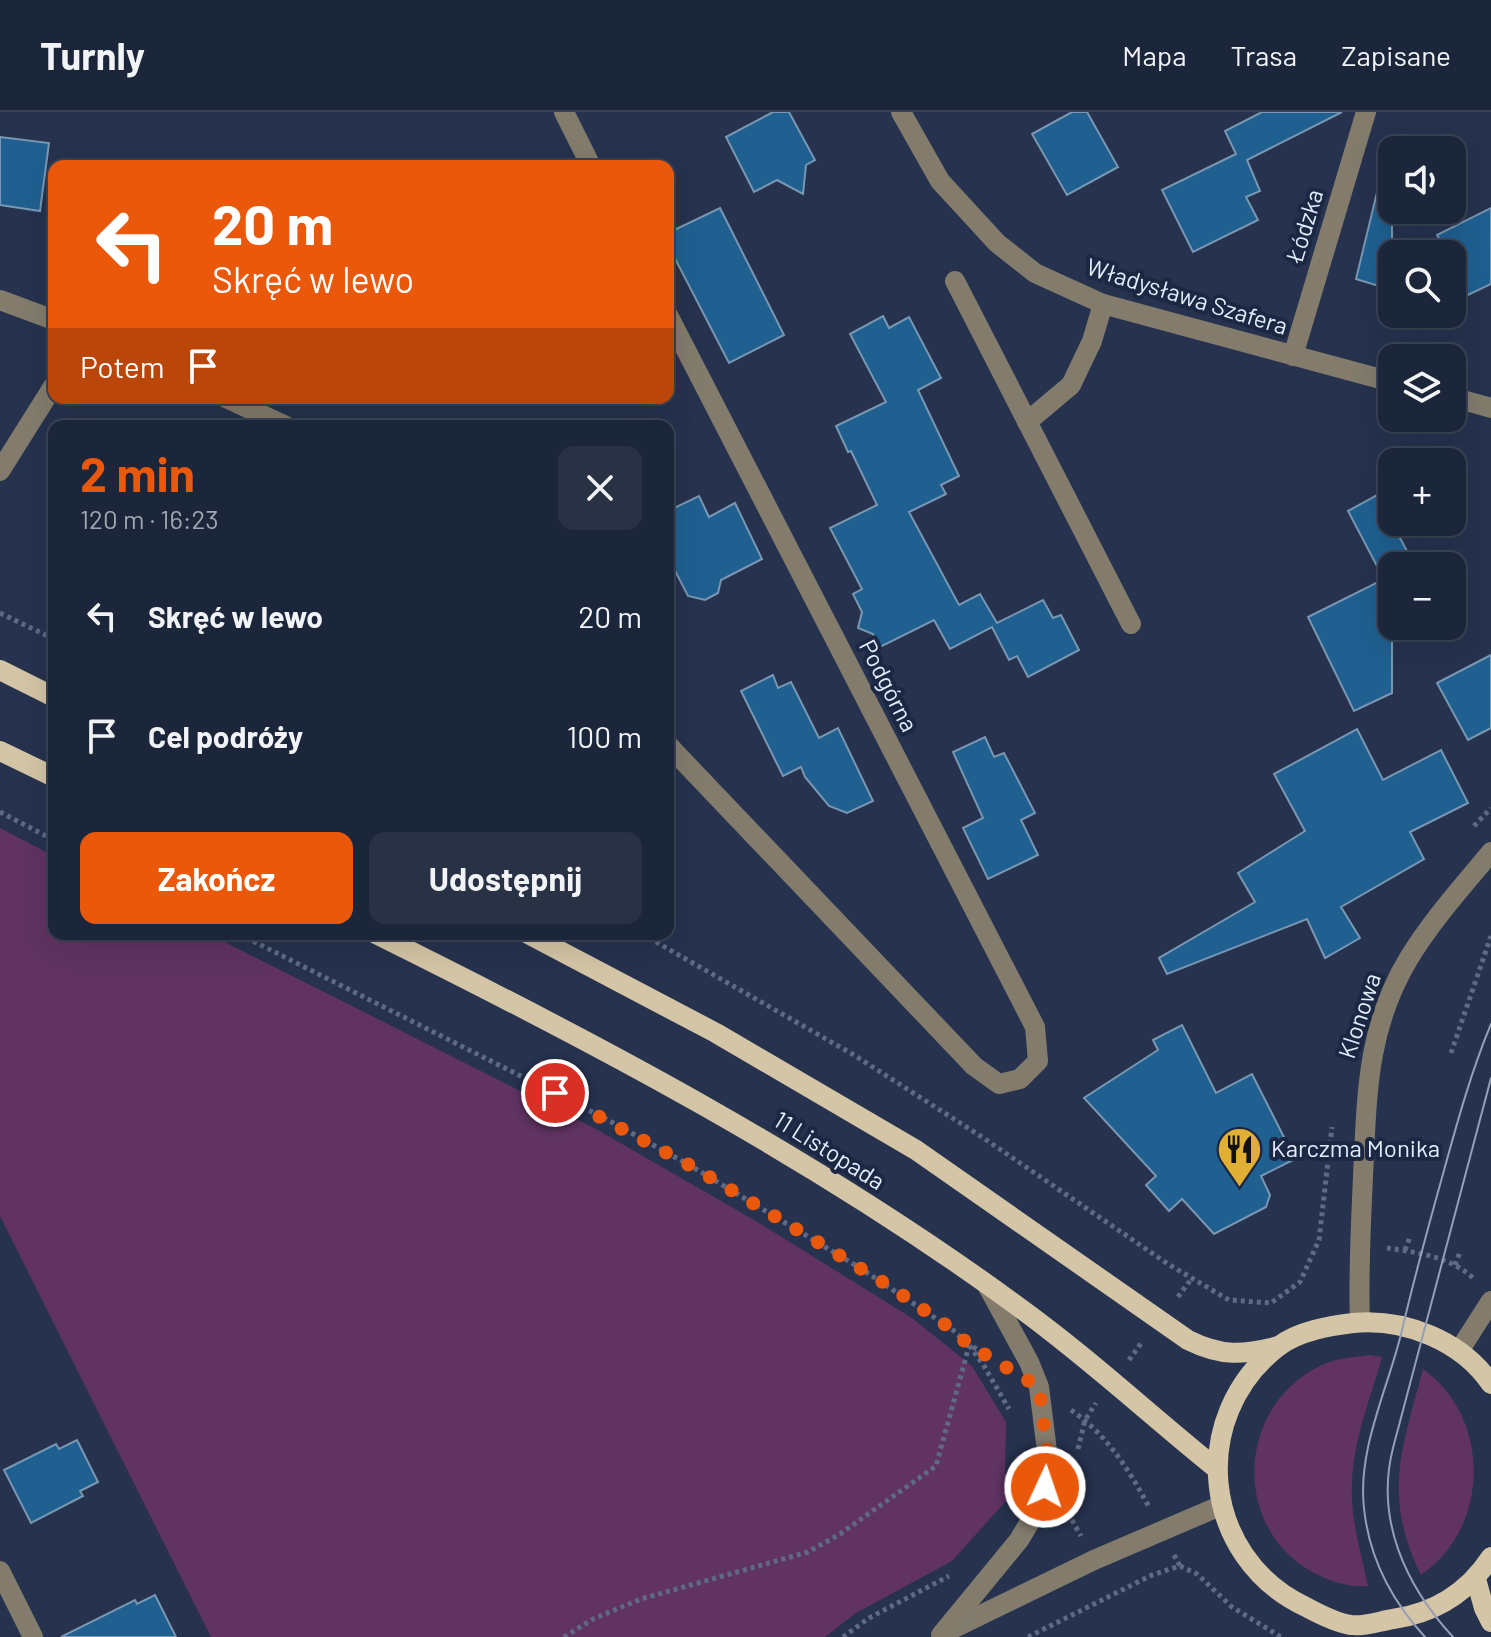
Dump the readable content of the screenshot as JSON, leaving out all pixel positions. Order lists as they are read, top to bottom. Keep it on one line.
{"streets":{"main road":["11 Listopada"],"street":["Łódzka","Władysława Szafera","Podgórna","Klonowa"]},"crossings":[["Łódzka","Władysława Szafera"]],"places":{"restaurant":["Karczma Monika"]},"page":{"header":"Turnly","nav":["Mapa","Trasa","Zapisane"],"map_buttons":["+","−"],"turn":["20 m","Skręć w lewo"],"then":"Potem","heading":["2 min","120 m · 16:23"],"list":[{"name":"Skręć w lewo","value":"20 m"},{"name":"Cel podróży","value":"100 m"}],"buttons":["Zakończ","Udostępnij"]}}
